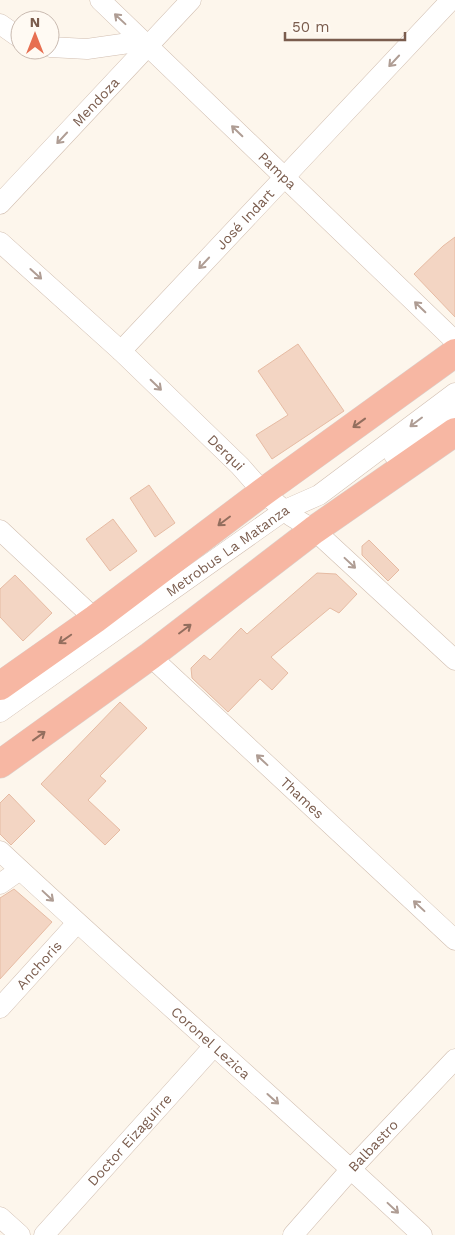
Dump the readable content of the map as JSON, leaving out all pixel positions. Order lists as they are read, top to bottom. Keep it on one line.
{"streets":{"street":["Mendoza","Pampa","José Indart","Derqui","Metrobus La Matanza","Thames","Anchoris","Coronel Lezica","Doctor Eizaguirre","Balbastro"]},"crossings":[["Mendoza","Pampa"],["Pampa","José Indart"],["José Indart","Derqui"],["Derqui","Metrobus La Matanza"],["Anchoris","Coronel Lezica"],["Coronel Lezica","Doctor Eizaguirre"],["Coronel Lezica","Balbastro"]],"one_way":["Mendoza","Pampa","José Indart","Derqui","Thames","Coronel Lezica"],"scale_bar":"50 m","north":"top"}
